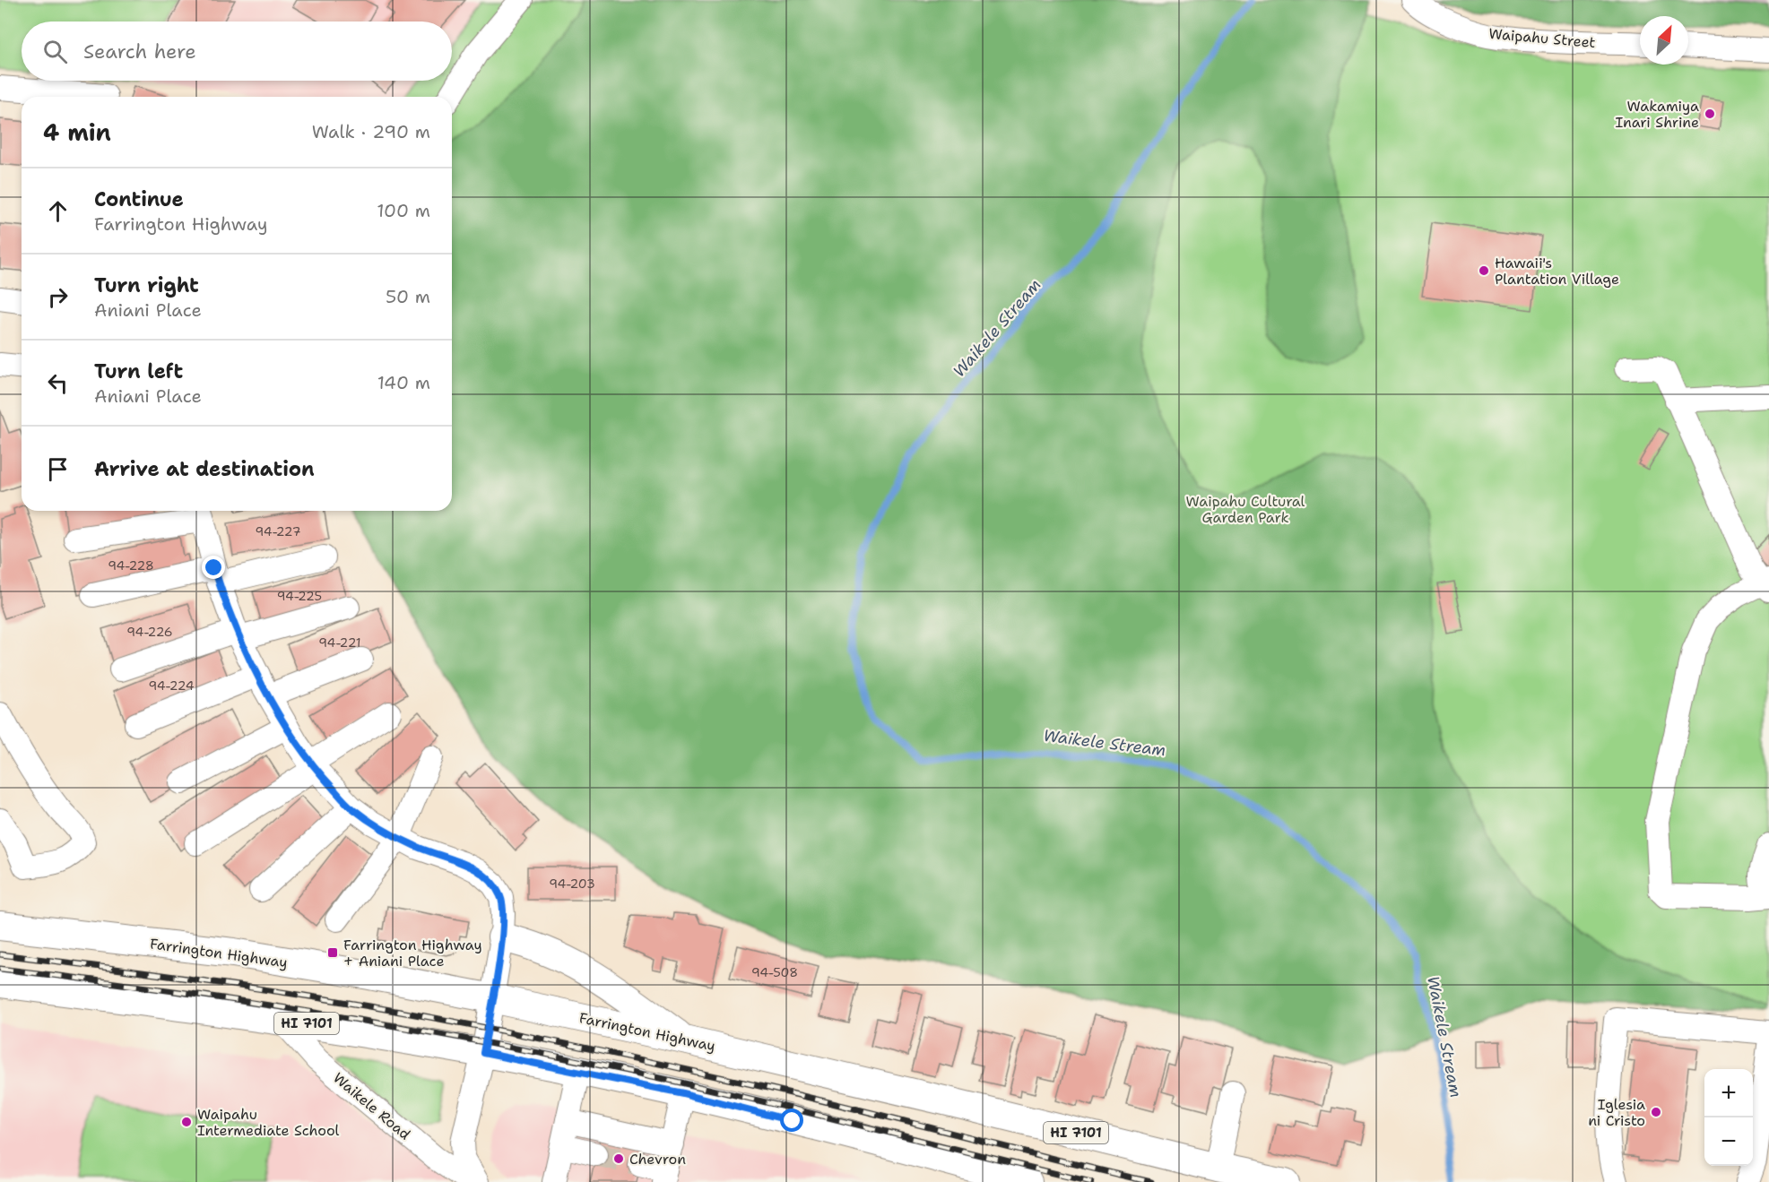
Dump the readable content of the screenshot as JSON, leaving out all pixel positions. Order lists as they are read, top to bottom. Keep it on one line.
{"streets":{"main road":["Farrington Highway","HI 7101"],"street":["Waipahu Street","Waikele Road"]},"crossings":[["HI 7101","Waikele Road"]],"water":["Waikele Stream"],"parks":["Waipahu Cultural Garden Park"],"places":{"other":["Wakamiya Inari Shrine","Hawaii's Plantation Village","Iglesia ni Cristo","Waipahu Intermediate School","Chevron"],"transit":["Farrington Highway + Aniani Place"]},"house_numbers":["94-227","94-228","94-225","94-226","94-221","94-224","94-203","94-508"],"north":"top right","page":{"search":"Search here","heading":["4 min","Walk · 290 m"],"list":[["Continue","Farrington Highway","100 m"],["Turn right","Aniani Place","50 m"],["Turn left","Aniani Place","140 m"],"Arrive at destination"],"map_buttons":["+","−"]}}
